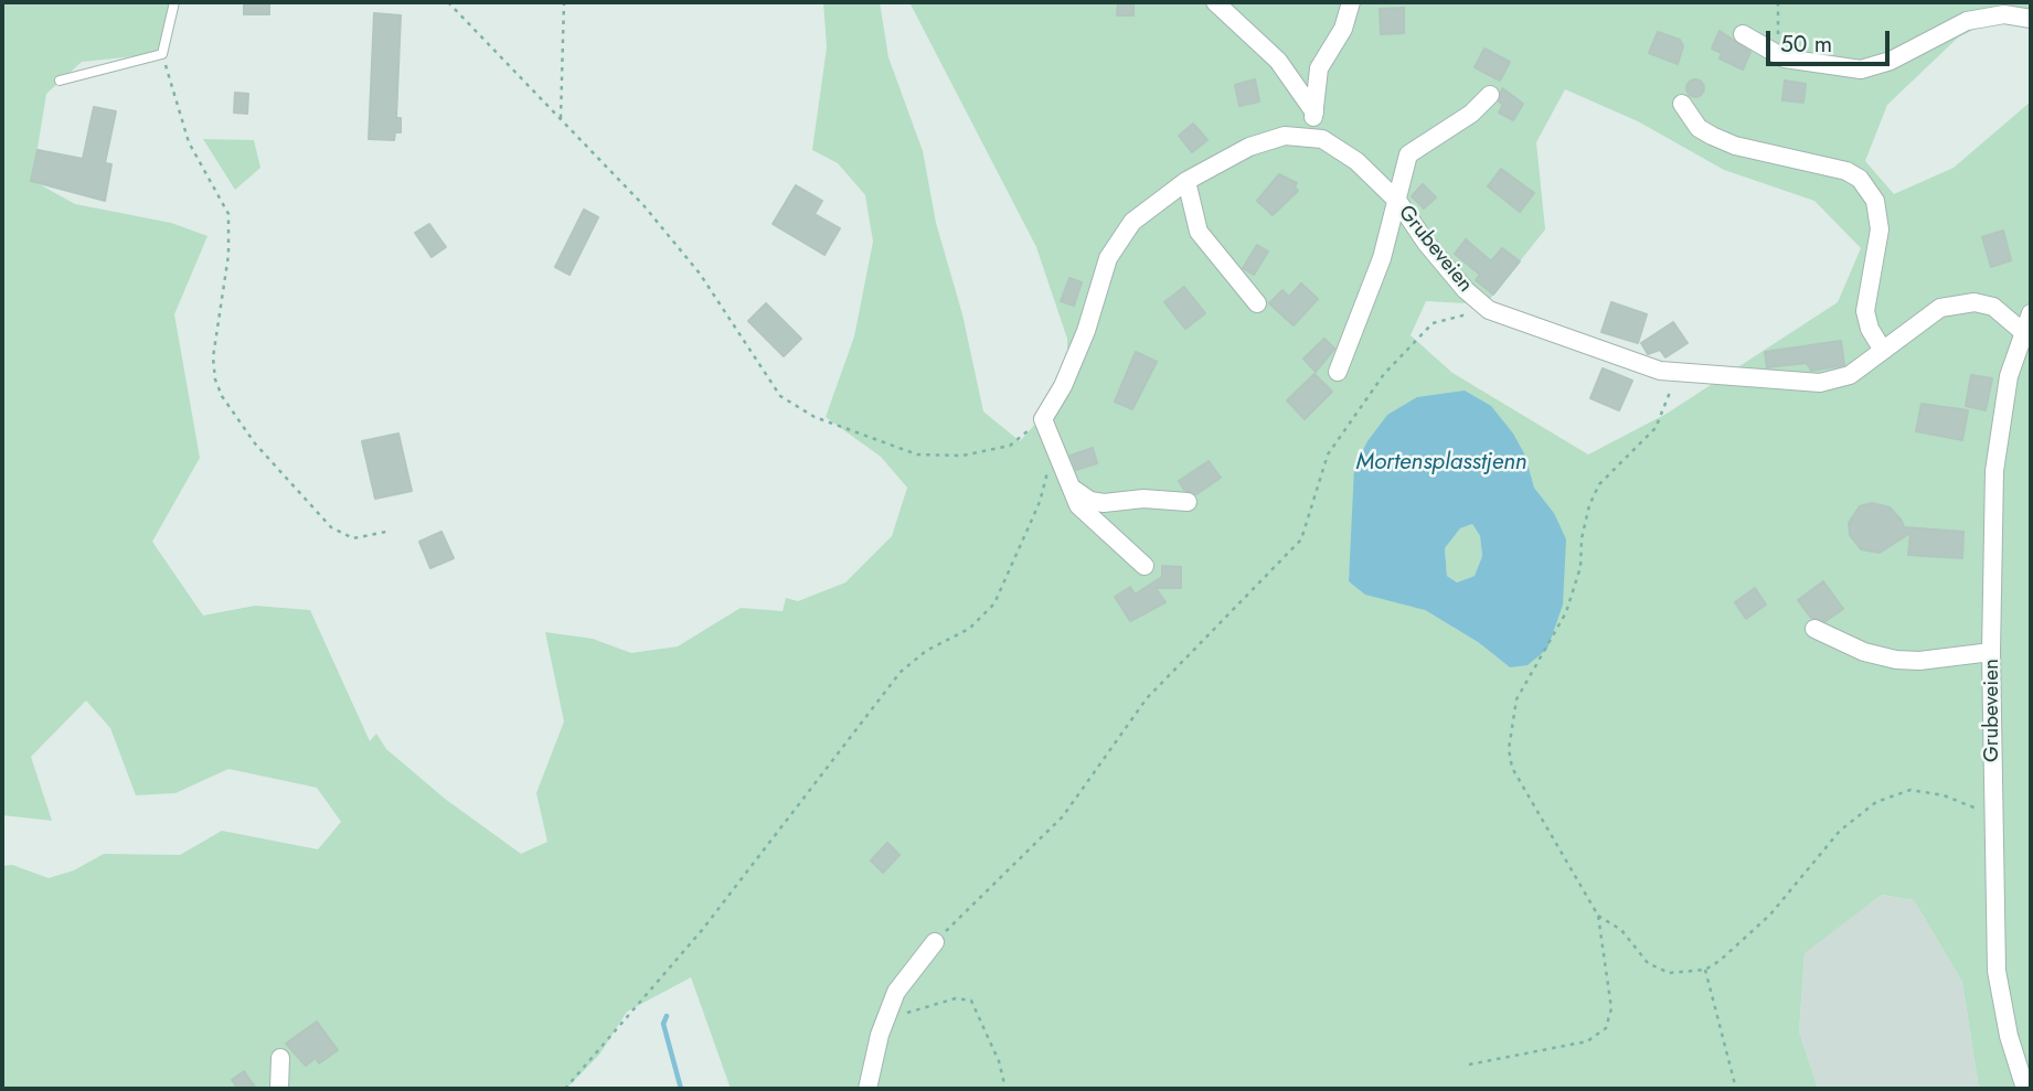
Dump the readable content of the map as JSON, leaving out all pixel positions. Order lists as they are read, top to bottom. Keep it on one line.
{"streets":{"street":["Grubeveien"]},"water":["Mortensplasstjenn"],"scale_bar":"50 m"}
